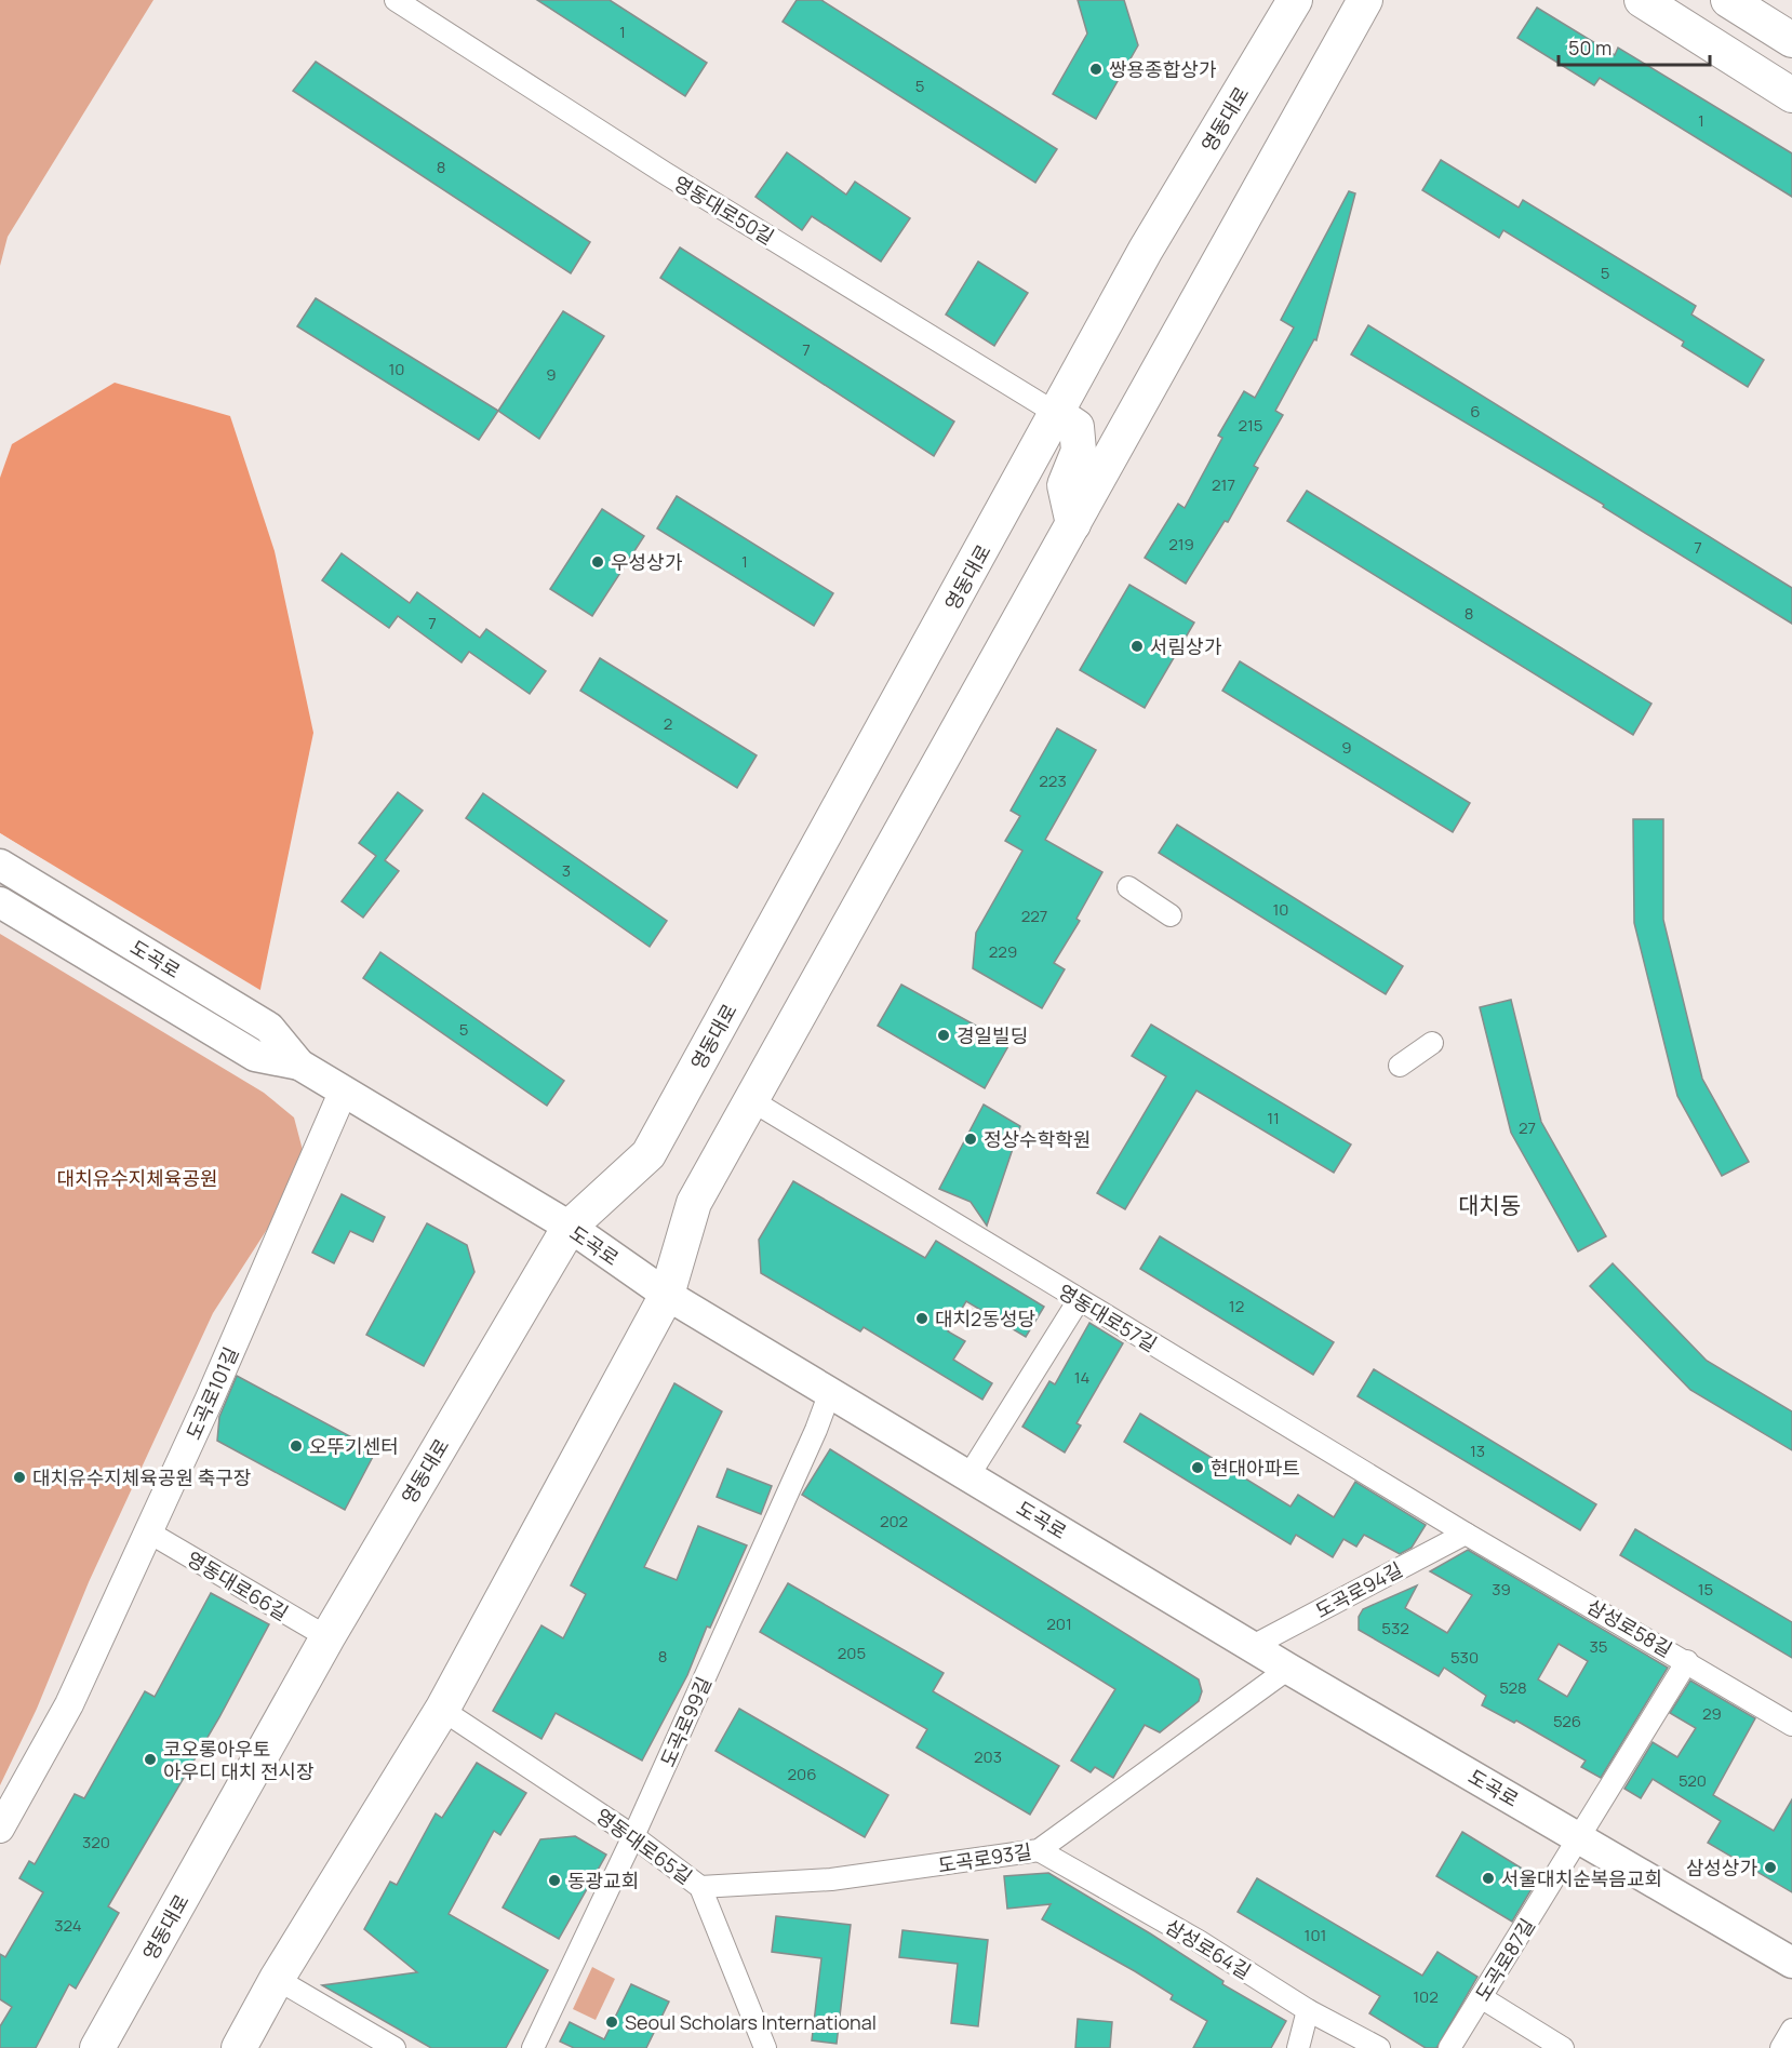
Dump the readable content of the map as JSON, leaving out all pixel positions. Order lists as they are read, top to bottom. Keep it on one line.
{"streets":{"main road":["영동대로","도곡로"],"street":["영동대로50길","영동대로57길","도곡로101길","영동대로66길","도곡로94길","삼성로58길","도곡로99길","영동대로65길","도곡로93길","삼성로64길","도곡로87길"]},"crossings":[["영동대로","영동대로50길"],["영동대로","도곡로"],["영동대로","영동대로66길"],["도곡로","도곡로101길"],["도곡로","도곡로94길"],["도곡로","도곡로99길"],["도곡로","도곡로93길"],["도곡로","도곡로87길"],["영동대로57길","도곡로94길"],["영동대로57길","삼성로58길"],["도곡로101길","영동대로66길"],["도곡로94길","삼성로58길"],["삼성로58길","도곡로87길"],["도곡로99길","영동대로65길"],["영동대로65길","도곡로93길"],["도곡로93길","삼성로64길"]],"districts":["대치동"],"parks":["대치유수지체육공원"],"places":["쌍용종합상가","우성상가","서림상가","경일빌딩","정상수학학원","대치2동성당","오뚜기센터","현대아파트","대치유수지체육공원 축구장","코오롱아우토 아우디 대치 전시장","삼성상가","서울대치순복음교회","동광교회","Seoul Scholars International"],"house_numbers":["1","5","1","8","5","7","10","9","6","215","217","219","7","1","8","7","2","9","223","3","10","227","229","5","11","27","12","14","13","202","39","15","201","532","35","205","8","530","528","29","526","203","206","520","320","324","101","102"],"scale_bar":"50 m"}
